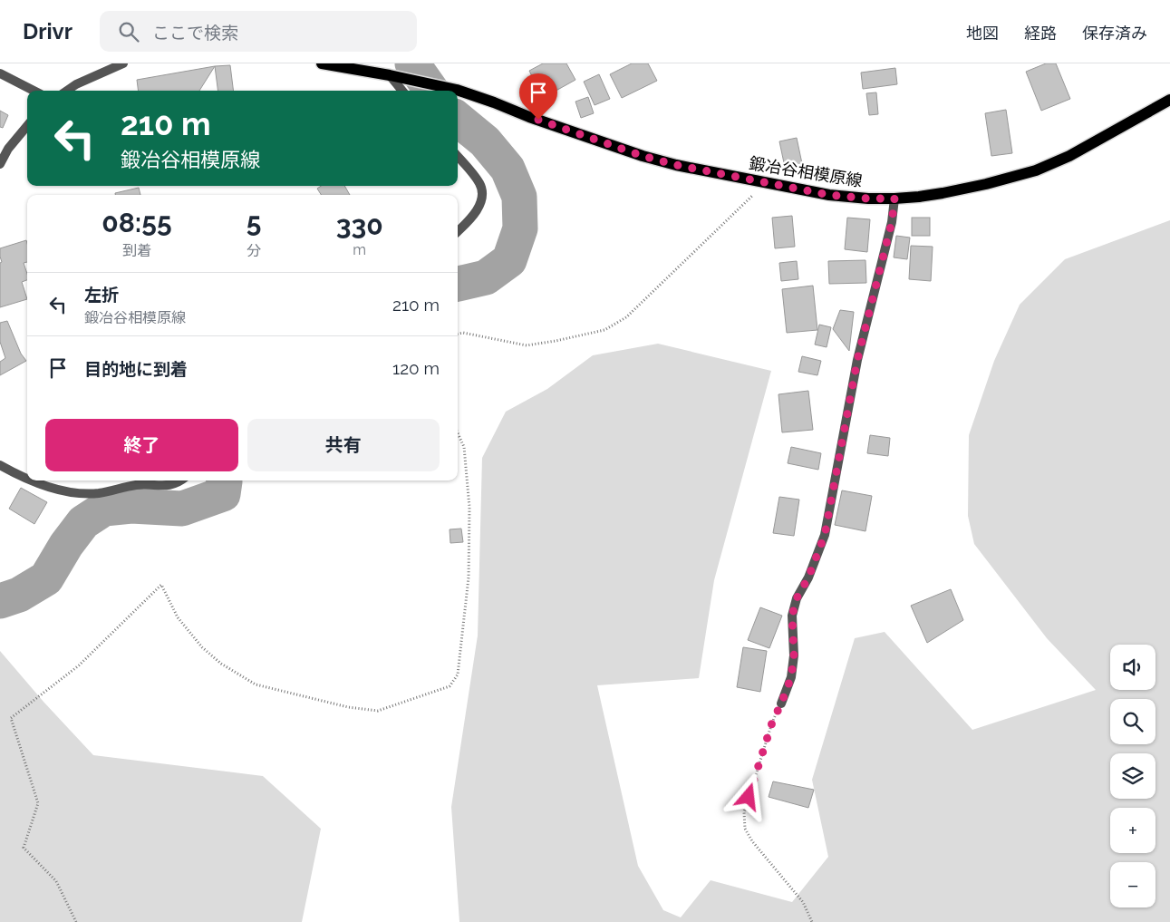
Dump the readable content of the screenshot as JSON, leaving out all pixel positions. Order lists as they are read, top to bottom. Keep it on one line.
{"streets":{"main road":["鍛冶谷相模原線"]},"page":{"header":"Drivr","search":"ここで検索","nav":["地図","経路","保存済み"],"turn":["210 m","鍛冶谷相模原線"],"eta":["08:55","到着","5","分","330","m"],"list":[{"name":"左折","note":"鍛冶谷相模原線","value":"210 m"},{"name":"目的地に到着","value":"120 m"}],"buttons":["終了","共有"],"map_buttons":["+","−"]}}
